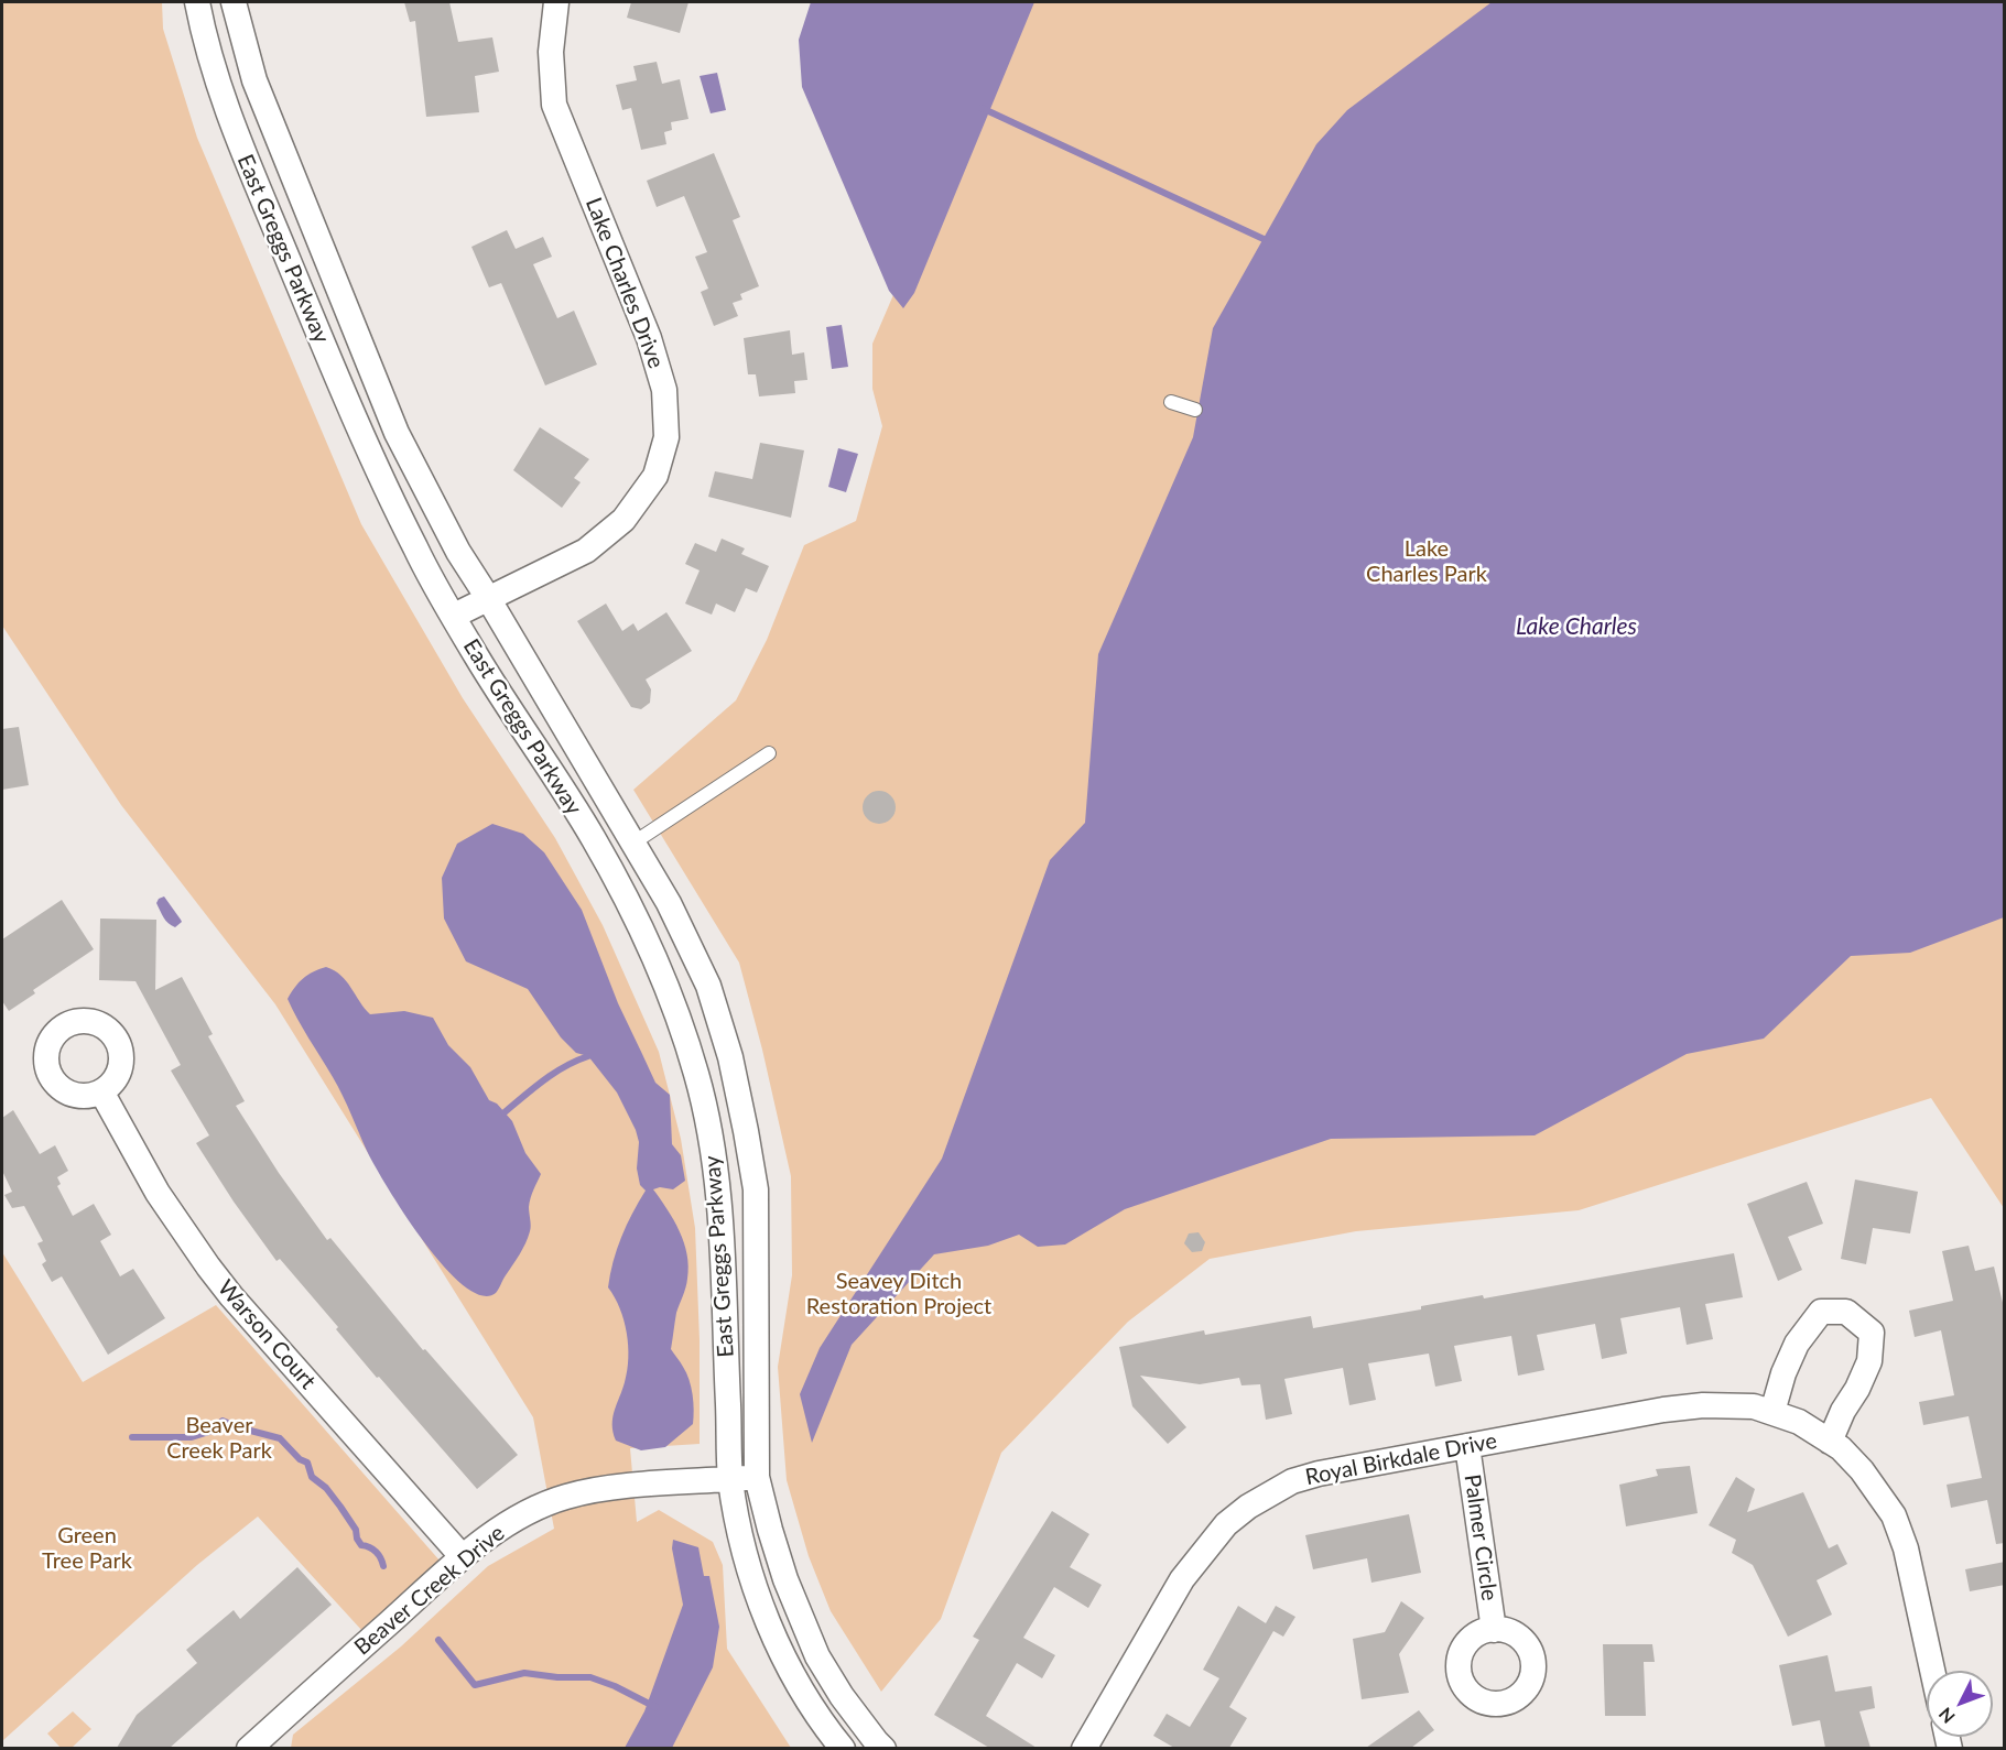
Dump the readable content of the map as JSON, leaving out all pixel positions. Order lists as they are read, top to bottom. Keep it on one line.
{"streets":{"street":["East Greggs Parkway","Lake Charles Drive","Warson Court","Royal Birkdale Drive","Palmer Circle","Beaver Creek Drive"]},"crossings":[["East Greggs Parkway","Lake Charles Drive"],["East Greggs Parkway","Beaver Creek Drive"],["Warson Court","Beaver Creek Drive"],["Royal Birkdale Drive","Palmer Circle"]],"water":["Lake Charles"],"parks":["Lake Charles Park","Seavey Ditch Restoration Project","Beaver Creek Park","Green Tree Park"],"north":"bottom left"}
